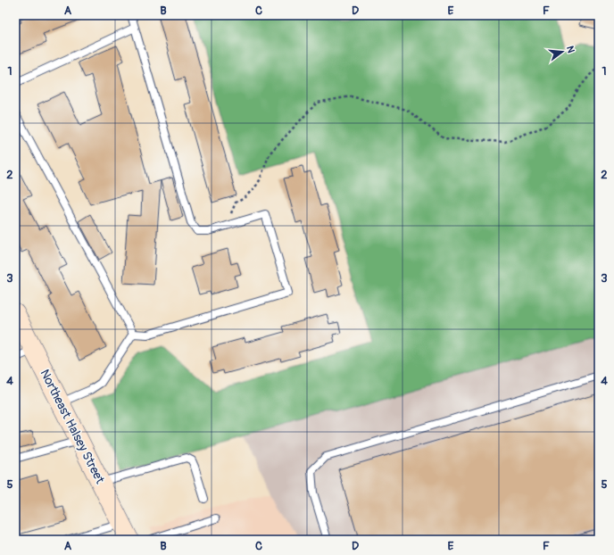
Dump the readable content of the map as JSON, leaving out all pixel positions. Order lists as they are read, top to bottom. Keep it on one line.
{"streets":{"main road":["Northeast Halsey Street"]},"north":"right","grid":{"columns":["A","B","C","D","E","F"],"rows":["1","2","3","4","5"]}}
